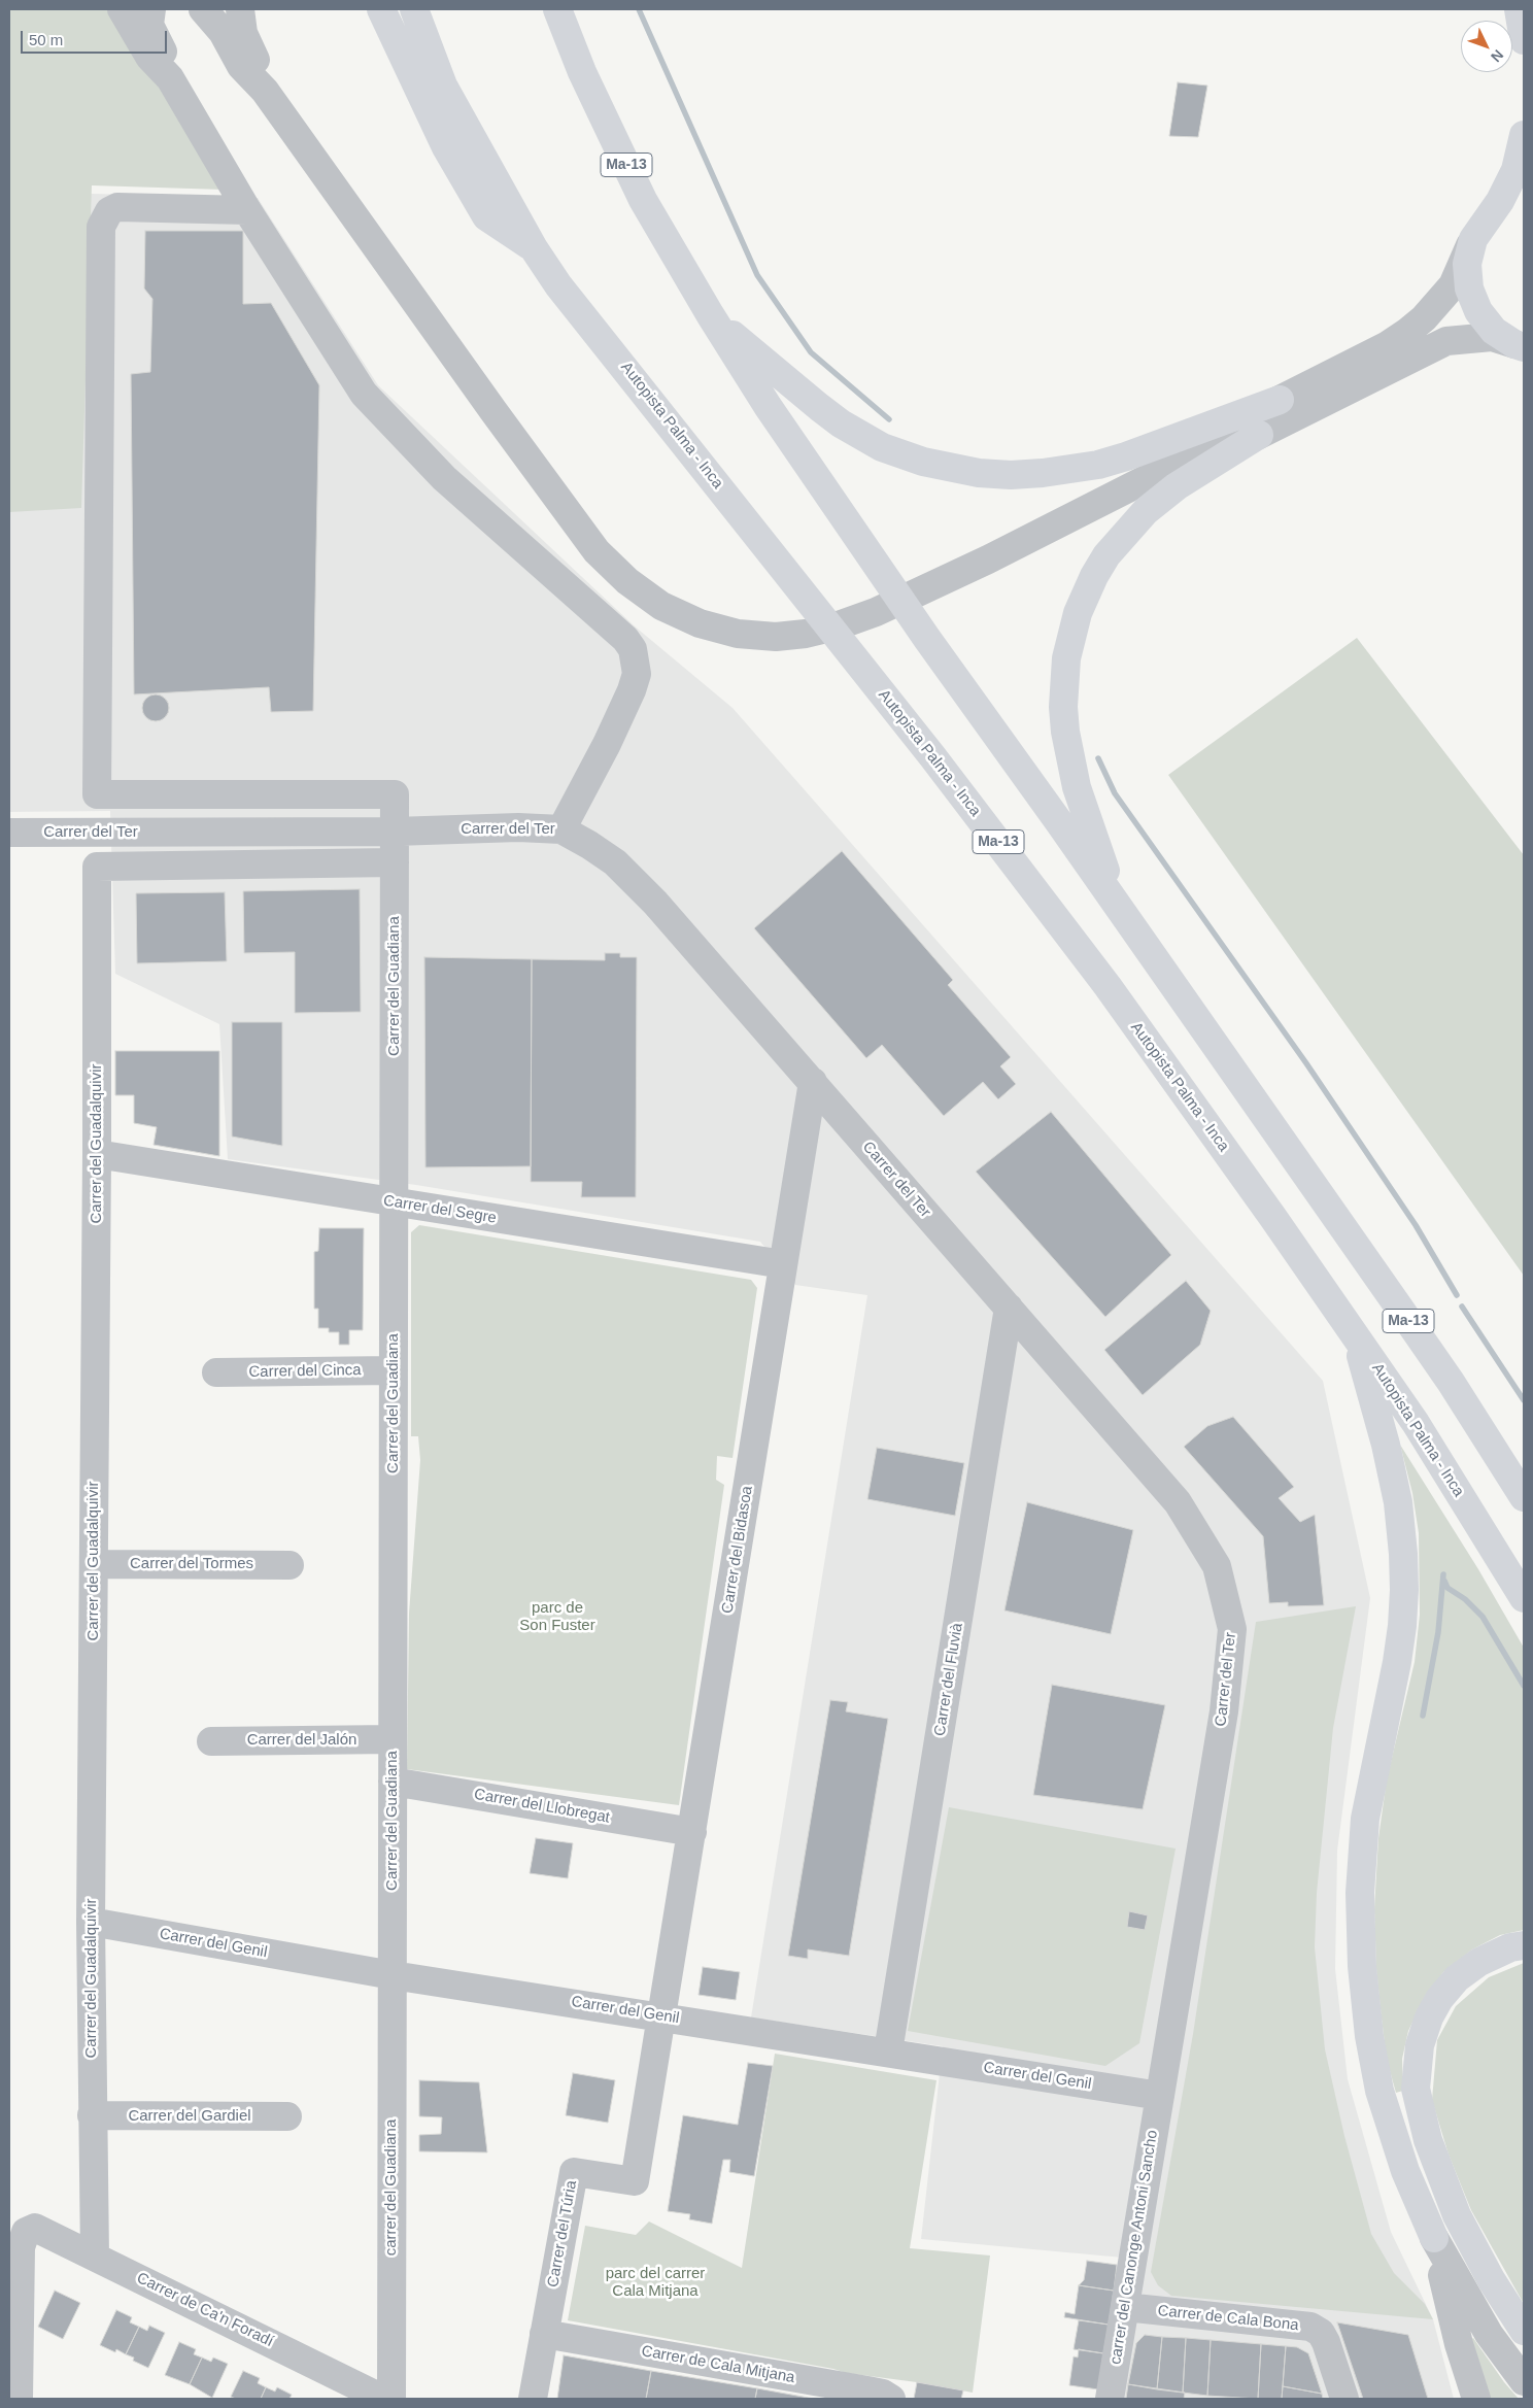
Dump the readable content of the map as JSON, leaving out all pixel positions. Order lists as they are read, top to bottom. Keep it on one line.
{"streets":{"main road":["Ma-13","Autopista Palma - Inca"],"street":["Carrer del Ter","Carrer del Guadiana","Carrer del Guadalquivir","Carrer del Segre","Carrer del Cinca","Carrer del Bidasoa","Carrer del Tormes","Carrer del Fluvià","Carrer del Jalón","Carrer del Llobregat","Carrer del Genil","Carrer del Gardiel","carrer del Guadiana","Carrer del Túria","carrer del Canonge Antoni Sancho","Carrer de Ca'n Foradí","Carrer de Cala Bona","Carrer de Cala Mitjana"]},"crossings":[["Carrer del Ter","Carrer del Guadiana"],["Carrer del Ter","Carrer del Bidasoa"],["Carrer del Ter","Carrer del Fluvià"],["Carrer del Ter","Carrer del Genil"],["Carrer del Ter","carrer del Canonge Antoni Sancho"],["Carrer del Guadiana","Carrer del Guadalquivir"],["Carrer del Guadiana","Carrer del Segre"],["Carrer del Guadiana","Carrer del Cinca"],["Carrer del Guadiana","Carrer del Jalón"],["Carrer del Guadiana","Carrer del Llobregat"],["Carrer del Guadiana","Carrer del Genil"],["Carrer del Guadiana","carrer del Guadiana"],["Carrer del Guadalquivir","Carrer del Segre"],["Carrer del Guadalquivir","Carrer del Tormes"],["Carrer del Guadalquivir","Carrer del Genil"],["Carrer del Guadalquivir","Carrer del Gardiel"],["Carrer del Guadalquivir","Carrer de Ca'n Foradí"],["Carrer del Segre","Carrer del Bidasoa"],["Carrer del Bidasoa","Carrer del Llobregat"],["Carrer del Bidasoa","Carrer del Genil"],["Carrer del Bidasoa","Carrer del Túria"],["Carrer del Fluvià","Carrer del Genil"],["Carrer del Genil","carrer del Guadiana"],["Carrer del Genil","Carrer del Túria"],["Carrer del Genil","carrer del Canonge Antoni Sancho"],["Carrer del Túria","Carrer de Cala Mitjana"],["carrer del Canonge Antoni Sancho","Carrer de Cala Bona"]],"parks":["parc de Son Fuster","parc del carrer Cala Mitjana"],"scale_bar":"50 m","north":"bottom right"}
